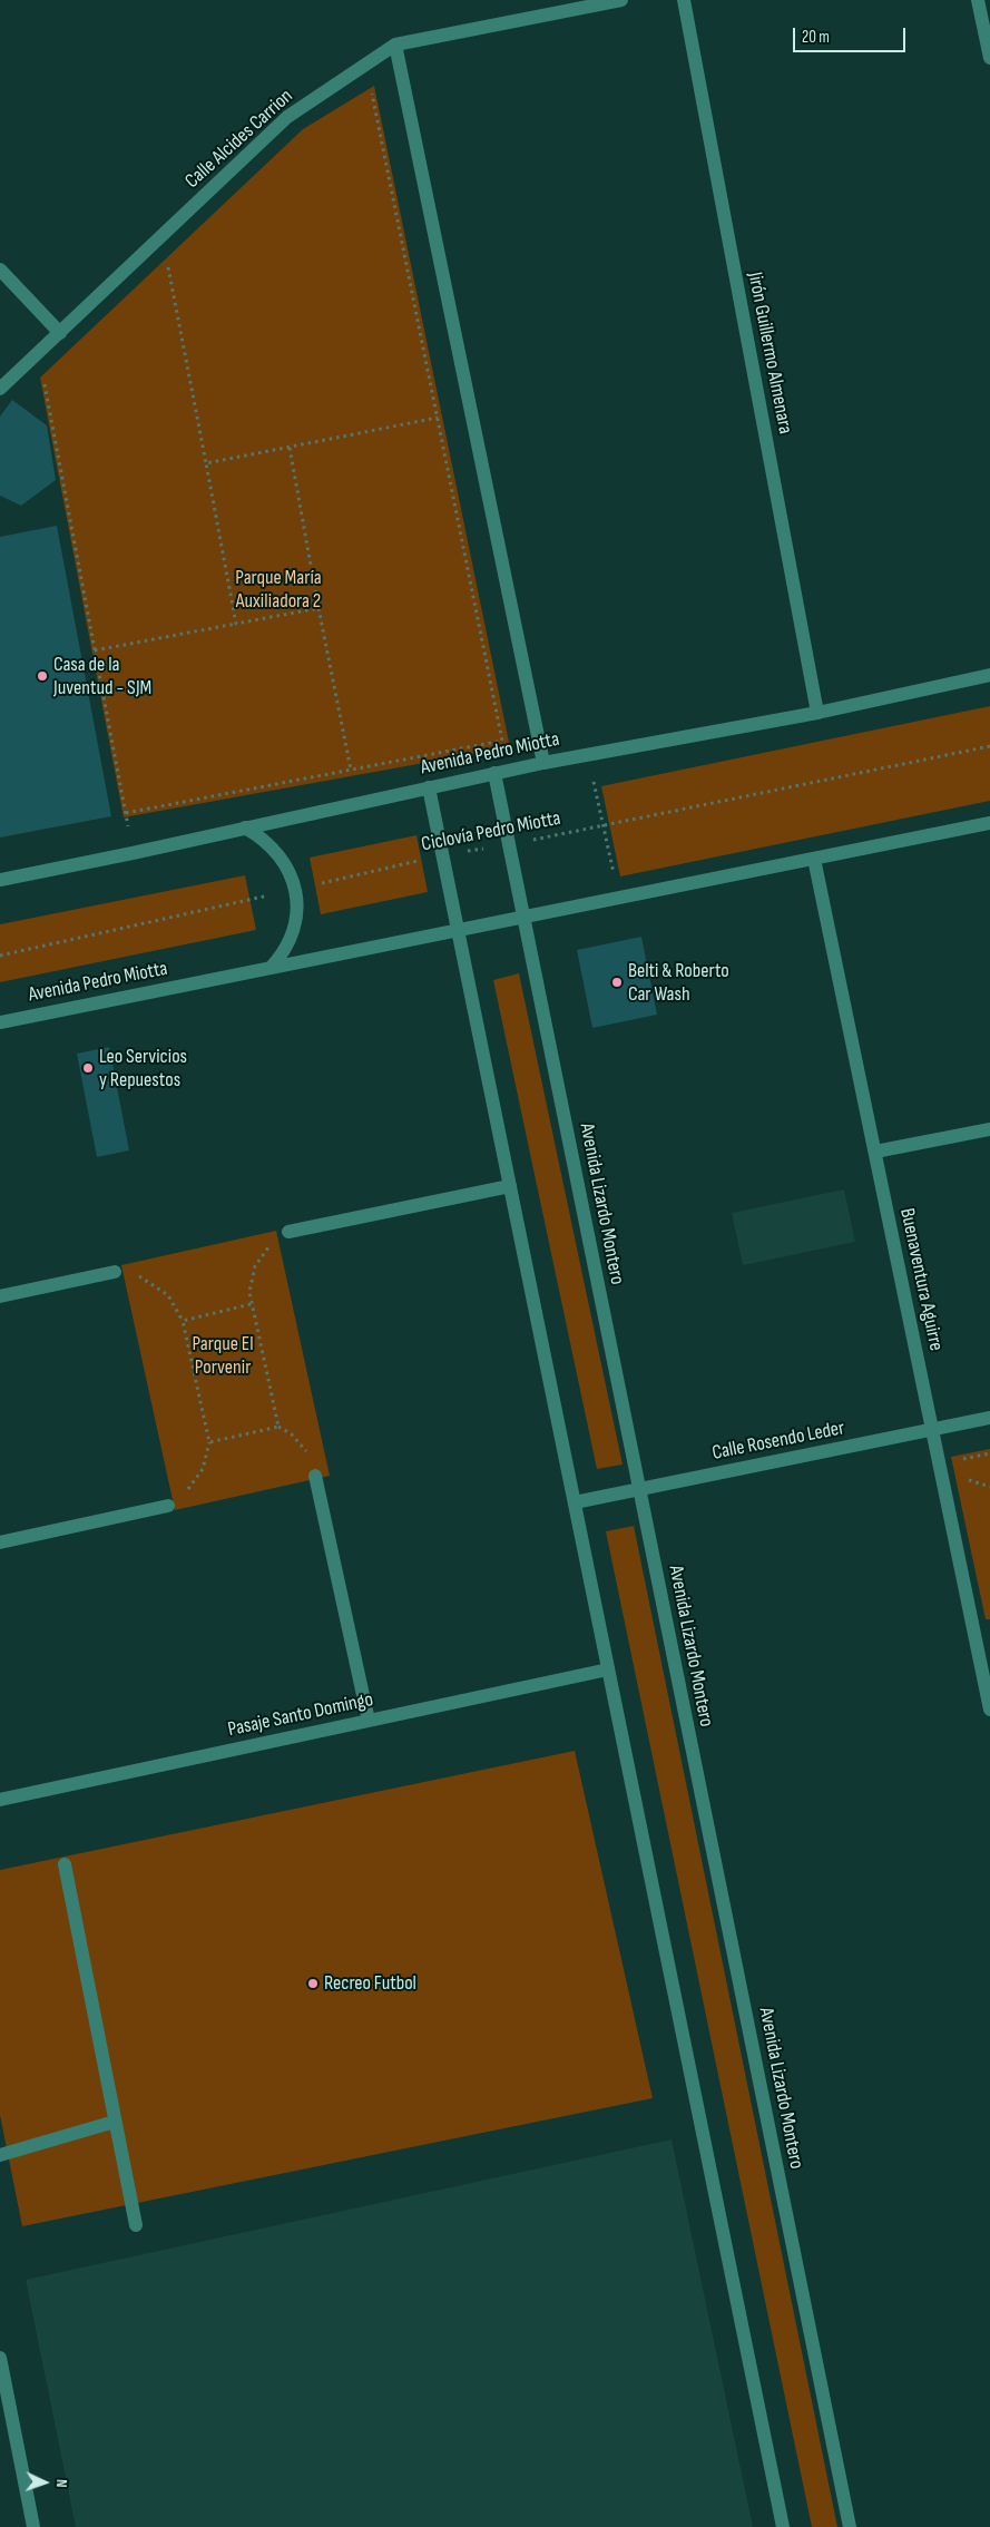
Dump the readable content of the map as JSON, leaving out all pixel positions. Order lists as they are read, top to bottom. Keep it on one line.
{"streets":{"street":["Calle Alcides Carrion","Jirón Guillermo Almenara","Avenida Pedro Miotta","Avenida Lizardo Montero","Buenaventura Aguirre","Calle Rosendo Leder","Pasaje Santo Domingo"],"path":["Ciclovía Pedro Miotta"]},"crossings":[["Jirón Guillermo Almenara","Avenida Pedro Miotta"],["Avenida Pedro Miotta","Avenida Lizardo Montero"],["Avenida Pedro Miotta","Buenaventura Aguirre"],["Ciclovía Pedro Miotta","Avenida Lizardo Montero"],["Avenida Lizardo Montero","Calle Rosendo Leder"],["Buenaventura Aguirre","Calle Rosendo Leder"]],"parks":["Parque María Auxiliadora 2","Parque El Porvenir"],"places":["Casa de la Juventud - SJM","Belti & Roberto Car Wash","Leo Servicios y Repuestos","Recreo Futbol"],"scale_bar":"20 m","north":"right"}
